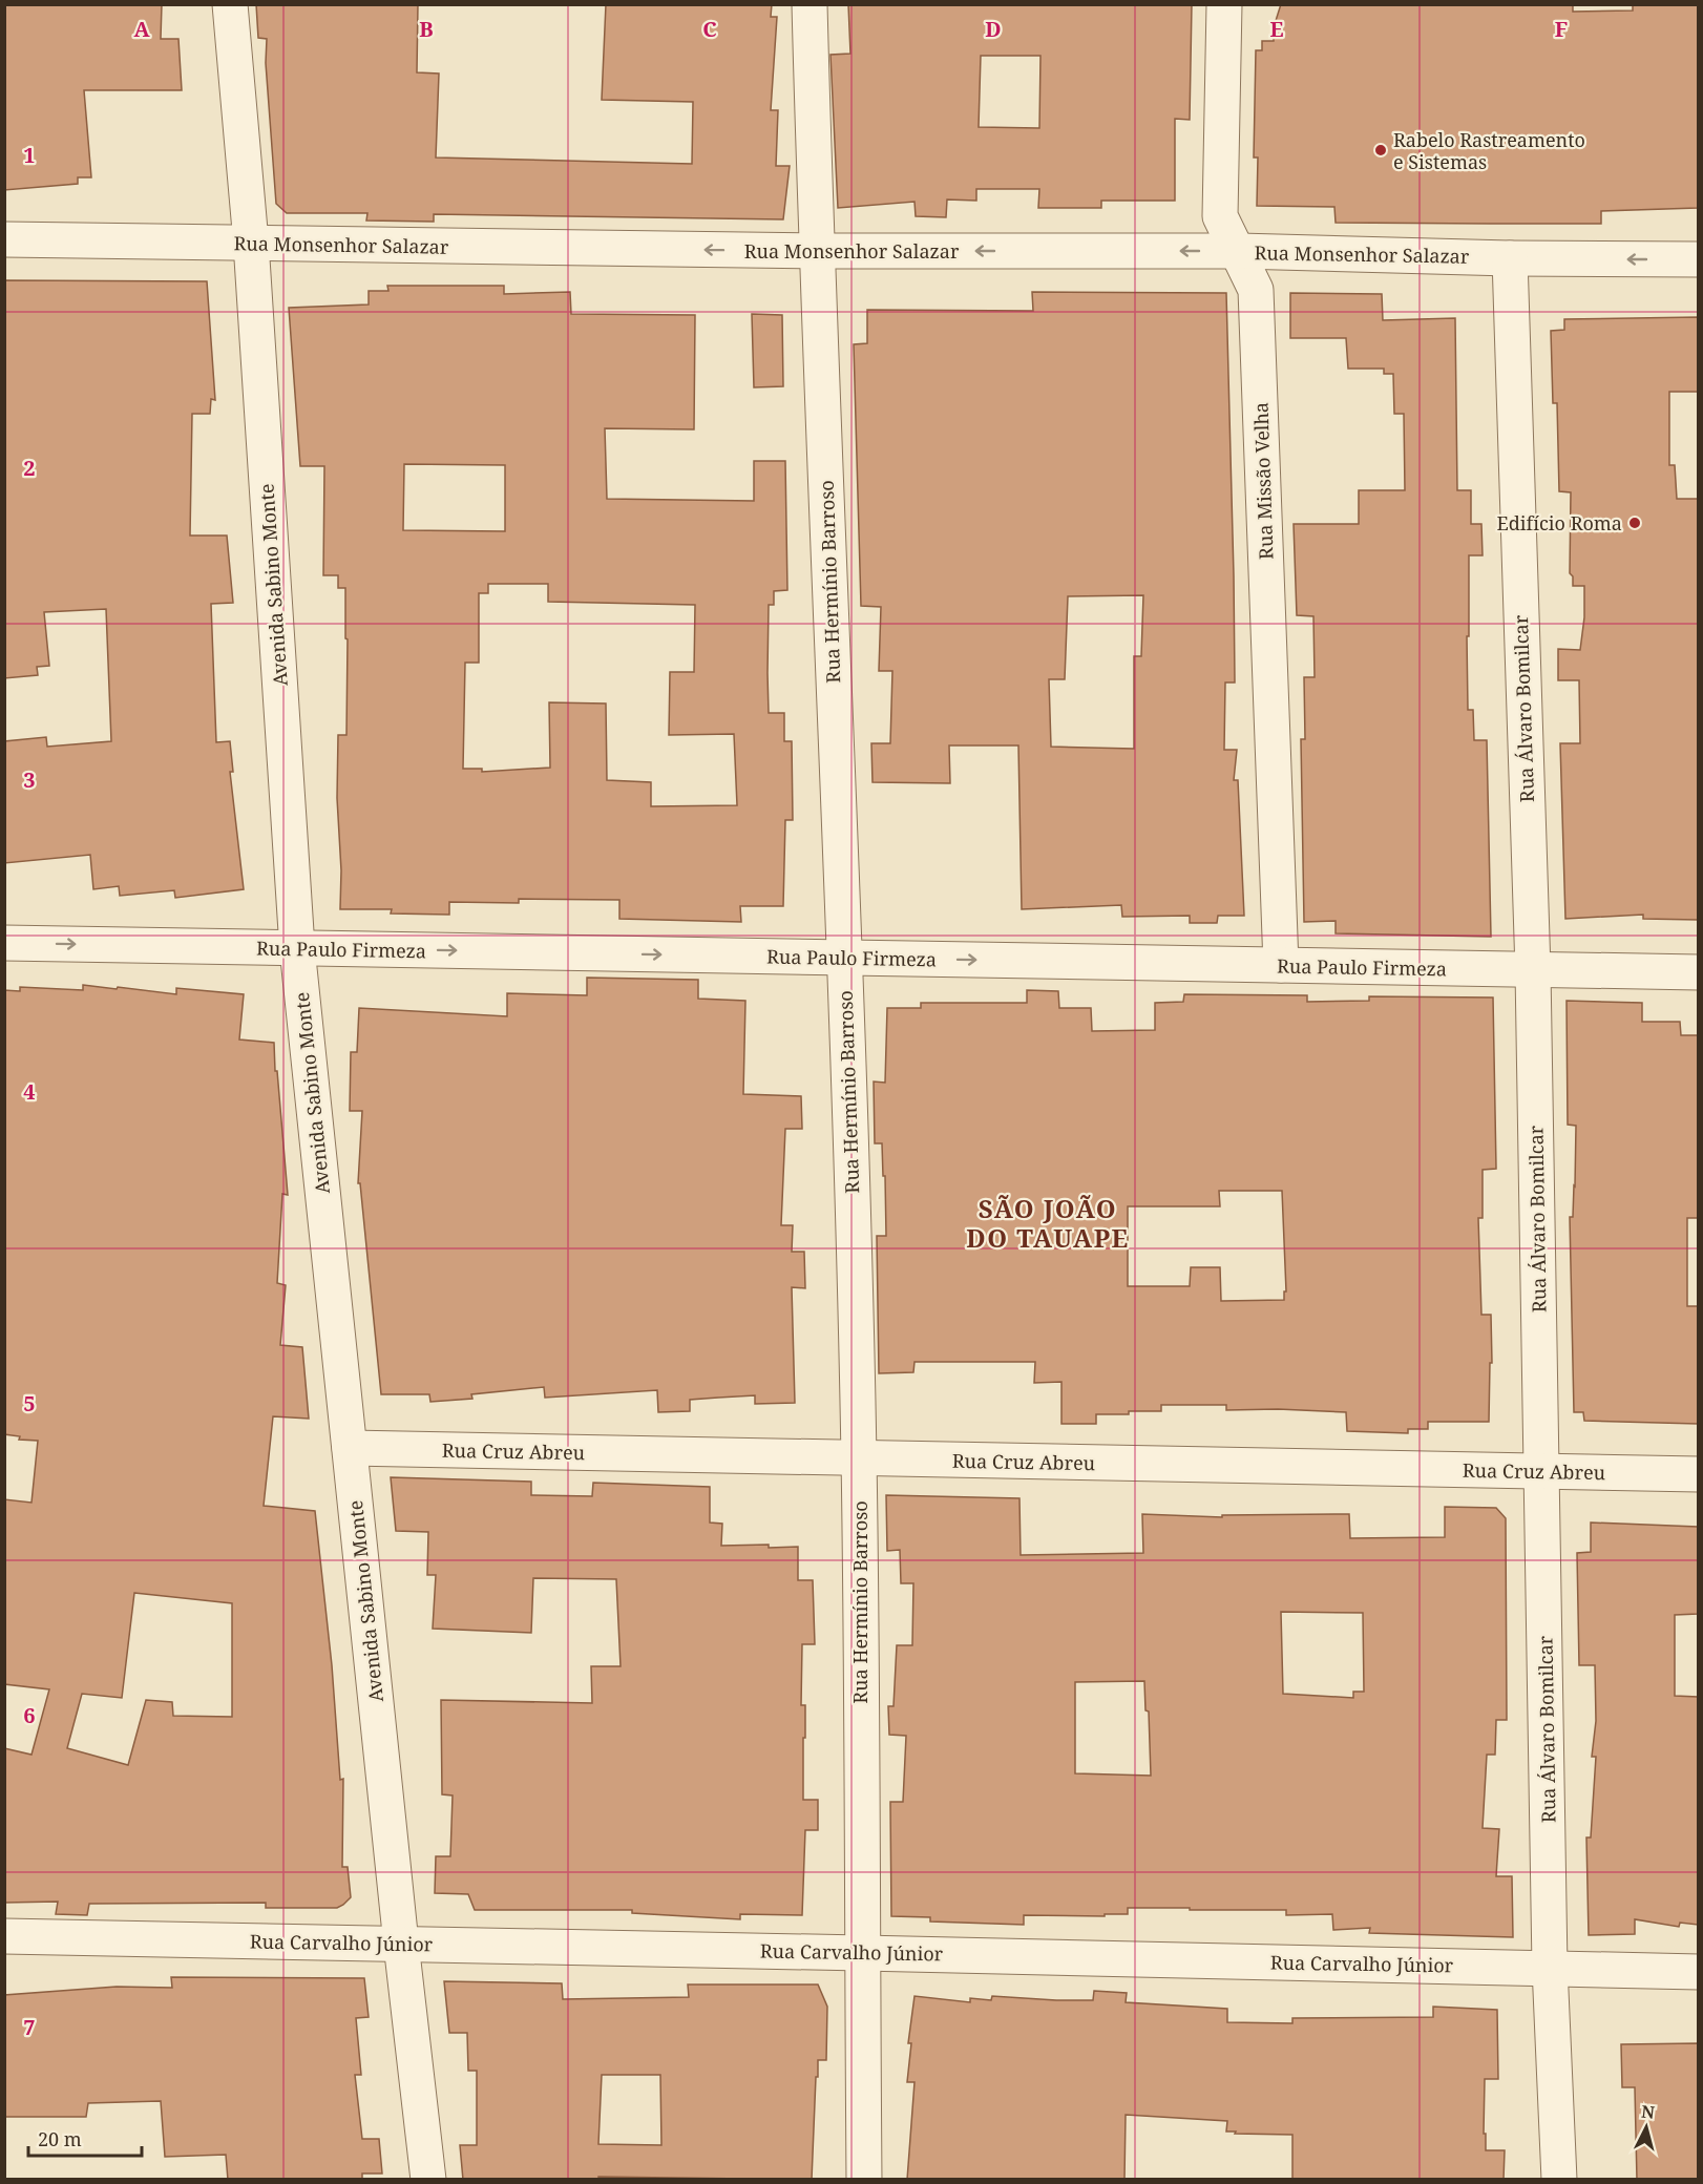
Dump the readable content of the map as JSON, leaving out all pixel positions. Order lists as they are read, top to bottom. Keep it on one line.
{"streets":{"street":["Rua Monsenhor Salazar","Rua Missão Velha","Rua Hermínio Barroso","Avenida Sabino Monte","Rua Álvaro Bomilcar","Rua Paulo Firmeza","Rua Cruz Abreu","Rua Carvalho Júnior"]},"crossings":[["Rua Monsenhor Salazar","Rua Missão Velha"],["Rua Monsenhor Salazar","Rua Hermínio Barroso"],["Rua Monsenhor Salazar","Avenida Sabino Monte"],["Rua Monsenhor Salazar","Rua Álvaro Bomilcar"],["Rua Missão Velha","Rua Paulo Firmeza"],["Rua Hermínio Barroso","Rua Paulo Firmeza"],["Rua Hermínio Barroso","Rua Cruz Abreu"],["Rua Hermínio Barroso","Rua Carvalho Júnior"],["Avenida Sabino Monte","Rua Paulo Firmeza"],["Avenida Sabino Monte","Rua Cruz Abreu"],["Avenida Sabino Monte","Rua Carvalho Júnior"],["Rua Álvaro Bomilcar","Rua Paulo Firmeza"],["Rua Álvaro Bomilcar","Rua Cruz Abreu"],["Rua Álvaro Bomilcar","Rua Carvalho Júnior"]],"one_way":["Rua Monsenhor Salazar","Rua Paulo Firmeza"],"districts":["SÃO JOÃO DO TAUAPE"],"places":["Rabelo Rastreamento e Sistemas","Edifício Roma"],"scale_bar":"20 m","north":"top","grid":{"columns":["A","B","C","D","E","F"],"rows":["1","2","3","4","5","6","7"]}}
